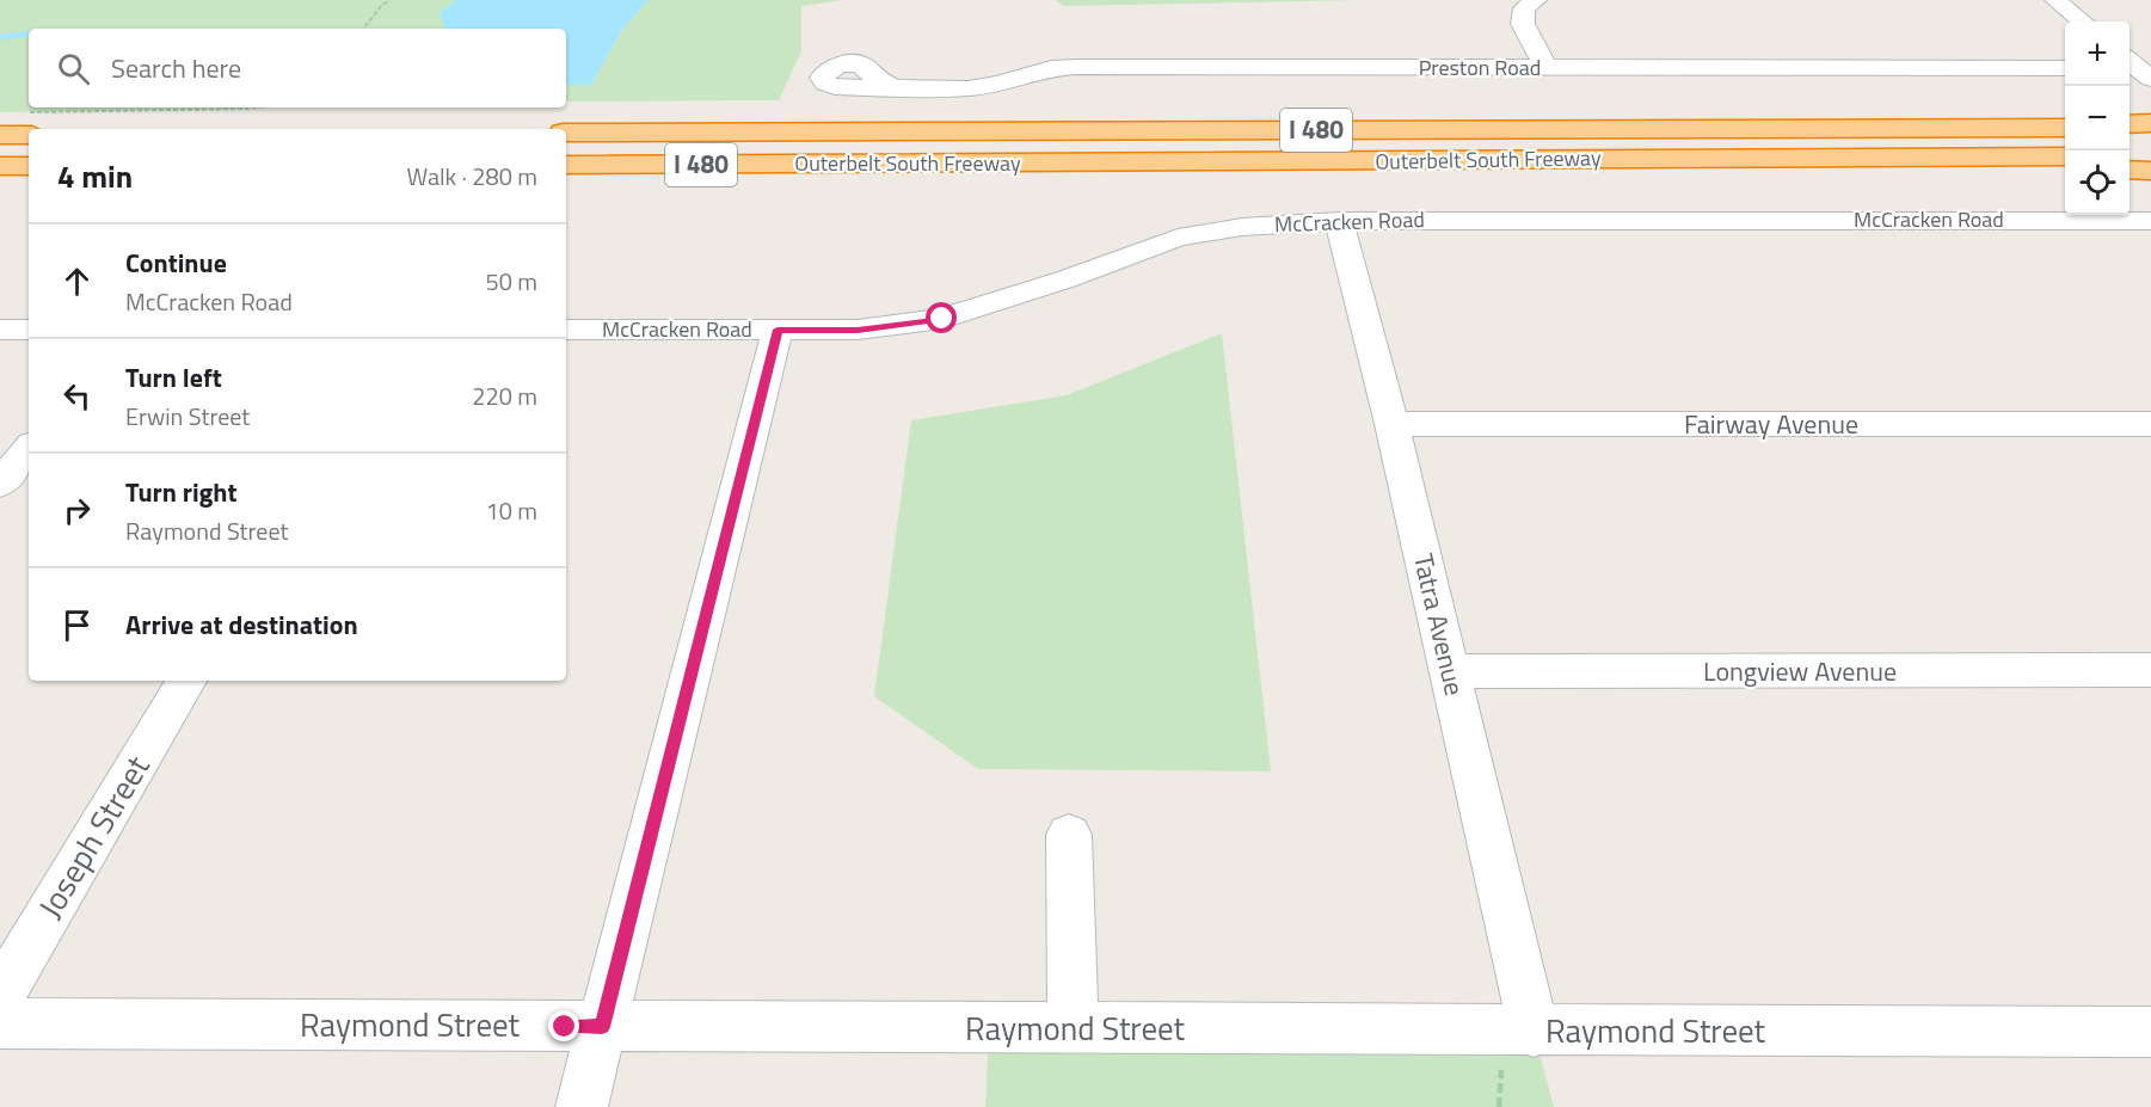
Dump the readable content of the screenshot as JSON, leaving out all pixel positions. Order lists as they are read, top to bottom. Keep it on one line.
{"streets":{"highway":["I 480","Outerbelt South Freeway"],"street":["Preston Road","McCracken Road","Fairway Avenue","Tatra Avenue","Longview Avenue","Joseph Street","Raymond Street"]},"crossings":[["McCracken Road","Tatra Avenue"],["Fairway Avenue","Tatra Avenue"],["Tatra Avenue","Longview Avenue"],["Tatra Avenue","Raymond Street"]],"page":{"map_buttons":["+","−"],"search":"Search here","heading":["4 min","Walk · 280 m"],"list":[["Continue","McCracken Road","50 m"],["Turn left","Erwin Street","220 m"],["Turn right","Raymond Street","10 m"],"Arrive at destination"]}}
